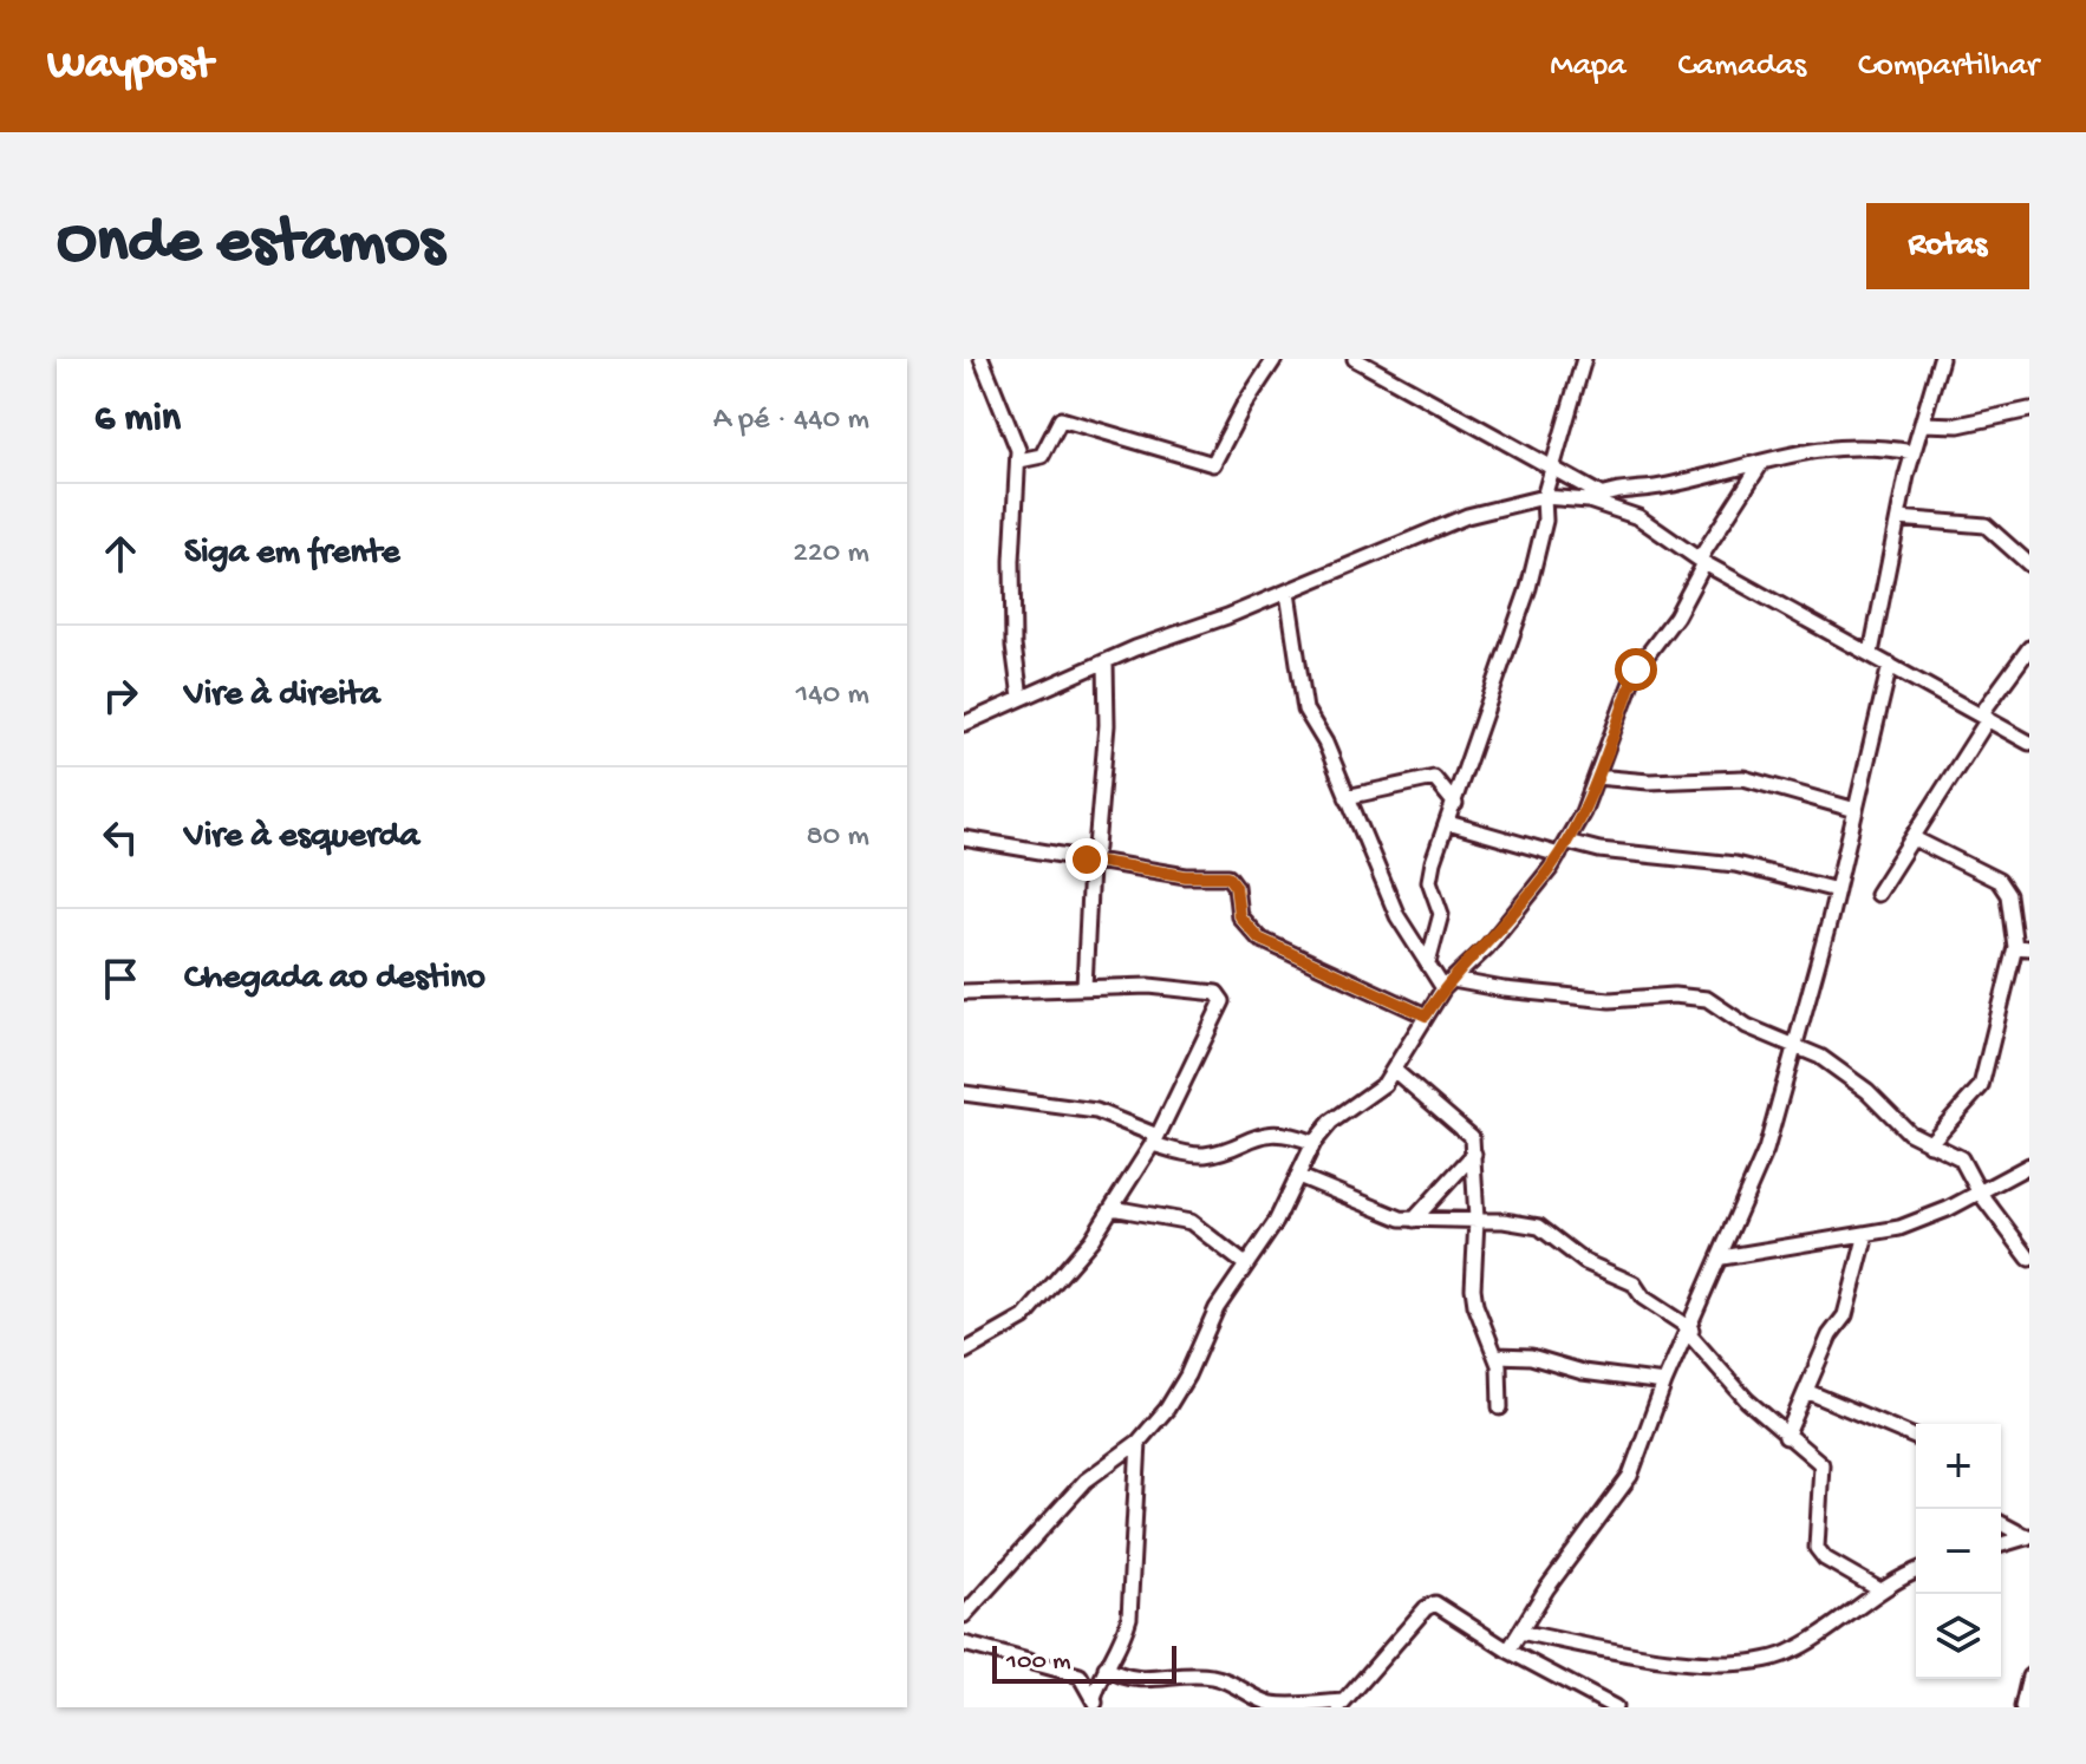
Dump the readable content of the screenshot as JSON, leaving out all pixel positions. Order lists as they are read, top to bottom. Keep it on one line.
{"scale_bar":"100 m","page":{"header":"Waypost","nav":["Mapa","Camadas","Compartilhar"],"buttons":"Rotas","title":"Onde estamos","heading":["6 min","A pé · 440 m"],"list":[["Siga em frente","220 m"],["Vire à direita","140 m"],["Vire à esquerda","80 m"],"Chegada ao destino"],"map_buttons":["+","−"],"scale":"100 m"}}
